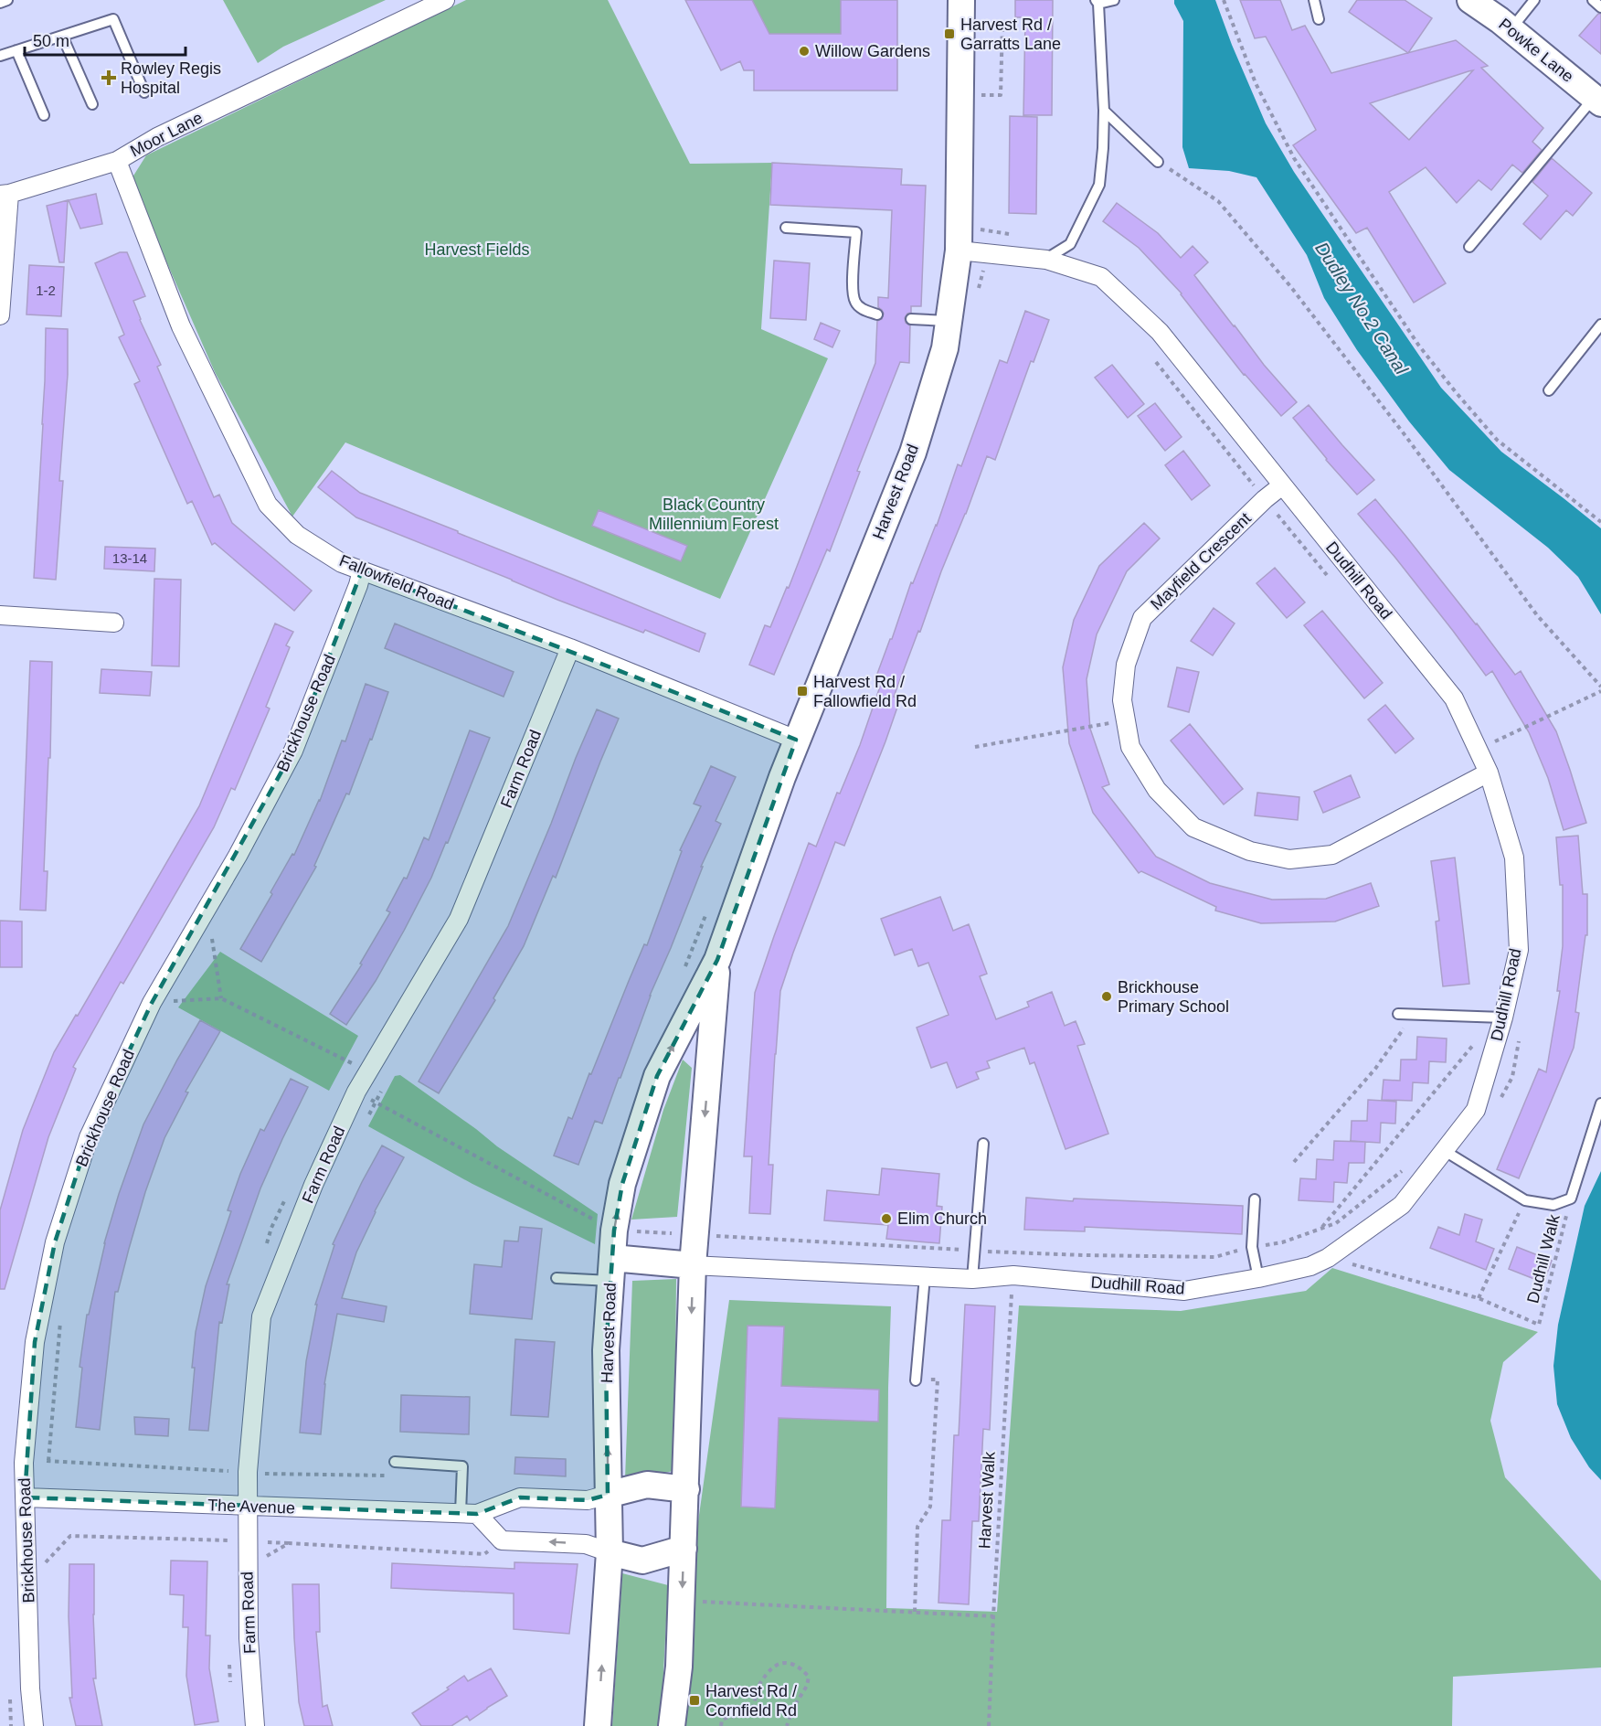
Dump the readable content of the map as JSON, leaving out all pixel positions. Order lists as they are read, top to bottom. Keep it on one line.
{"streets":{"street":["Powke Lane","Moor Lane","Harvest Road","Mayfield Crescent","Dudhill Road","Fallowfield Road","Brickhouse Road","Farm Road","The Avenue"],"path":["Dudhill Walk","Harvest Walk"]},"crossings":[["Moor Lane","Fallowfield Road"],["Harvest Road","Dudhill Road"],["Harvest Road","Fallowfield Road"],["Harvest Road","The Avenue"],["Mayfield Crescent","Dudhill Road"],["Dudhill Road","Dudhill Walk"],["Dudhill Road","Harvest Walk"],["Fallowfield Road","Brickhouse Road"],["Fallowfield Road","Farm Road"],["Brickhouse Road","The Avenue"],["Farm Road","The Avenue"]],"water":["Dudley No.2 Canal"],"parks":["Harvest Fields","Black Country Millennium Forest"],"places":{"transit":["Harvest Rd / Garratts Lane","Harvest Rd / Fallowfield Rd","Harvest Rd / Cornfield Rd"],"other":["Willow Gardens","Brickhouse Primary School","Elim Church"],"health":["Rowley Regis Hospital"]},"house_numbers":["1-2","13-14"],"scale_bar":"50 m"}
